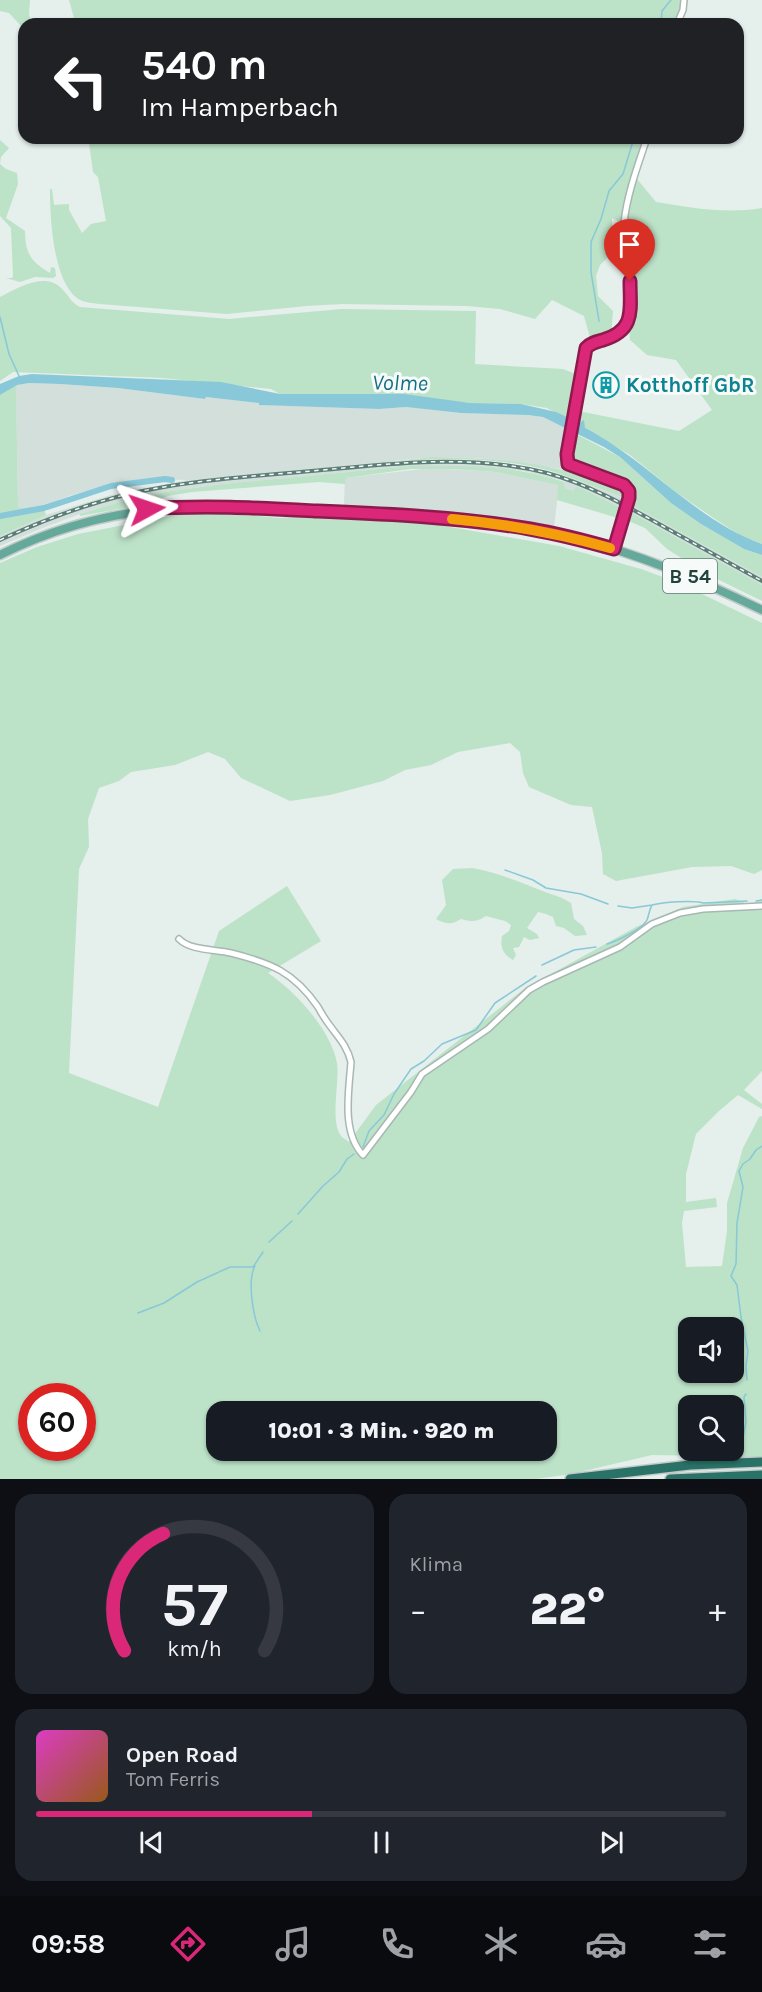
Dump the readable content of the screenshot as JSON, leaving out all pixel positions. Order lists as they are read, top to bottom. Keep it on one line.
{"streets":{"main road":["B 54"]},"water":["Volme"],"places":{"building":["Kotthoff GbR"]},"page":{"turn":["540 m","Im Hamperbach"],"limit":"60","trip":"10:01 · 3 Min. · 920 m","tile":"Klima","heat":["−","22°","+"],"song":["Open Road","Tom Ferris"],"tabs":"09:58","gauge":["57","km/h"]}}
